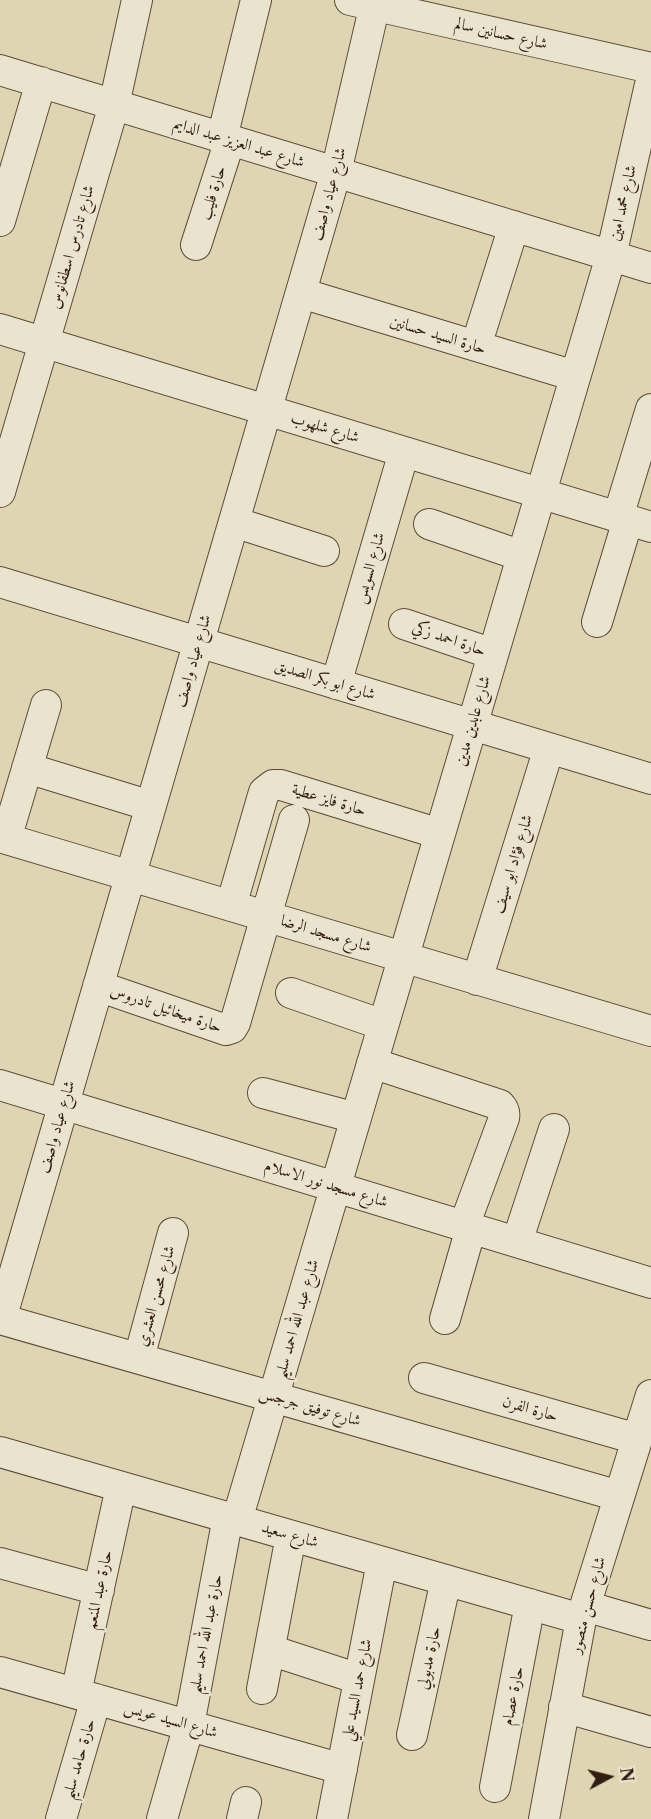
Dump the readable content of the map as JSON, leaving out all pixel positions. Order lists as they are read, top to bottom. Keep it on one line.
{"streets":{"street":["شارع حسانين سالم","شارع عبد العزيز عبد الدايم","حارة فليب","شارع عياد واصف","شارع محمد امين","شارع تادرس اسطفانوس","حارة السيد حسانين","شارع شلهوب","شارع السويس","حارة احمد زكي","شارع ابو بكر الصديق","شارع عابدين مدين","حارة فايز عطية","شارع فؤاد ابو سيف","شارع مسجد الرضا","حارة ميخائيل تادروس","شارع مسجد نور الاسلام","شارع محسن العشري","شارع عبد الله احمد سليم","شارع توفيق جرجس","حارة الفرن","شارع سعيد","حارة عبد المنعم","شارع حسن منصور","حارة عبد الله احمد سليم","حارة مدبولي","شارع حمد السيد علي","حارة عصام","شارع السيد عويس","حارة حامد سليم"]},"crossings":[["شارع حسانين سالم","شارع عياد واصف"],["شارع عبد العزيز عبد الدايم","حارة فليب"],["شارع عبد العزيز عبد الدايم","شارع عياد واصف"],["شارع عبد العزيز عبد الدايم","شارع محمد امين"],["شارع عبد العزيز عبد الدايم","شارع تادرس اسطفانوس"],["شارع عبد العزيز عبد الدايم","شارع عابدين مدين"],["شارع عياد واصف","حارة السيد حسانين"],["شارع عياد واصف","شارع شلهوب"],["شارع عياد واصف","شارع ابو بكر الصديق"],["شارع عياد واصف","شارع مسجد الرضا"],["شارع عياد واصف","حارة ميخائيل تادروس"],["شارع عياد واصف","شارع مسجد نور الاسلام"],["شارع عياد واصف","شارع توفيق جرجس"],["شارع محمد امين","شارع عابدين مدين"],["شارع تادرس اسطفانوس","شارع شلهوب"],["حارة السيد حسانين","شارع عابدين مدين"],["شارع شلهوب","شارع السويس"],["شارع شلهوب","شارع عابدين مدين"],["شارع السويس","شارع ابو بكر الصديق"],["حارة احمد زكي","شارع عابدين مدين"],["شارع ابو بكر الصديق","شارع عابدين مدين"],["شارع ابو بكر الصديق","شارع فؤاد ابو سيف"],["شارع عابدين مدين","حارة فايز عطية"],["شارع عابدين مدين","شارع مسجد الرضا"],["شارع عابدين مدين","شارع مسجد نور الاسلام"],["شارع عابدين مدين","شارع عبد الله احمد سليم"],["حارة فايز عطية","شارع مسجد الرضا"],["شارع فؤاد ابو سيف","شارع مسجد الرضا"],["شارع مسجد الرضا","حارة ميخائيل تادروس"],["شارع مسجد نور الاسلام","شارع عبد الله احمد سليم"],["شارع محسن العشري","شارع توفيق جرجس"],["شارع عبد الله احمد سليم","شارع توفيق جرجس"],["شارع عبد الله احمد سليم","شارع سعيد"],["شارع عبد الله احمد سليم","حارة عبد الله احمد سليم"],["شارع توفيق جرجس","شارع حسن منصور"],["حارة الفرن","شارع حسن منصور"],["شارع سعيد","حارة عبد المنعم"],["شارع سعيد","شارع حسن منصور"],["شارع سعيد","حارة عبد الله احمد سليم"],["شارع سعيد","حارة مدبولي"],["شارع سعيد","شارع حمد السيد علي"],["شارع سعيد","حارة عصام"],["حارة عبد المنعم","شارع السيد عويس"],["حارة عبد المنعم","حارة حامد سليم"],["حارة عبد الله احمد سليم","شارع السيد عويس"],["شارع حمد السيد علي","شارع السيد عويس"],["شارع السيد عويس","حارة حامد سليم"]],"north":"right"}
